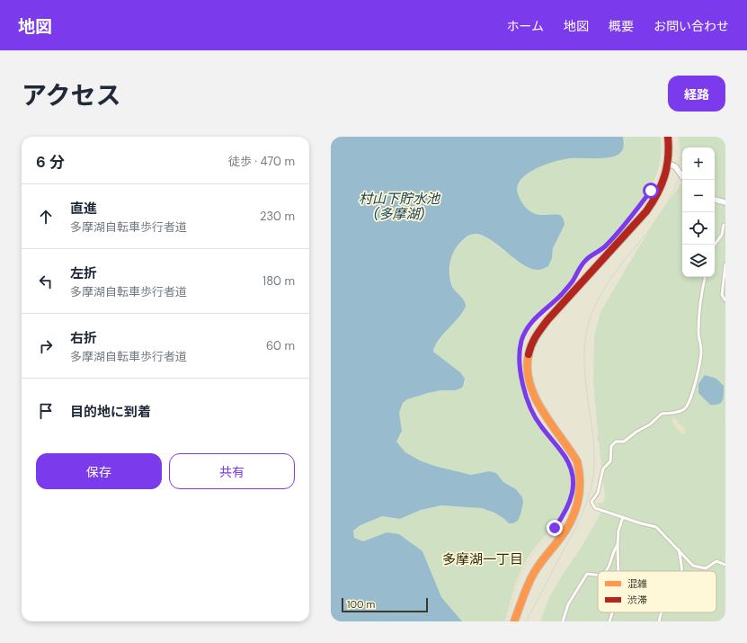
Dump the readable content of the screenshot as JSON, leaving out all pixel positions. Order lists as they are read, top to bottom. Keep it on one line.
{"districts":["多摩湖一丁目"],"water":["村山下貯水池 (多摩湖)"],"legend":["混雑","渋滞"],"scale_bar":"100 m","page":{"header":"地図","nav":["ホーム","地図","概要","お問い合わせ"],"title":"アクセス","buttons":["経路",["保存","共有"]],"heading":["6 分","徒歩 · 470 m"],"map_buttons":["+","−"],"list":[["直進","多摩湖自転車歩行者道","230 m"],["左折","多摩湖自転車歩行者道","180 m"],["右折","多摩湖自転車歩行者道","60 m"],"目的地に到着"],"scale":"100 m"}}
